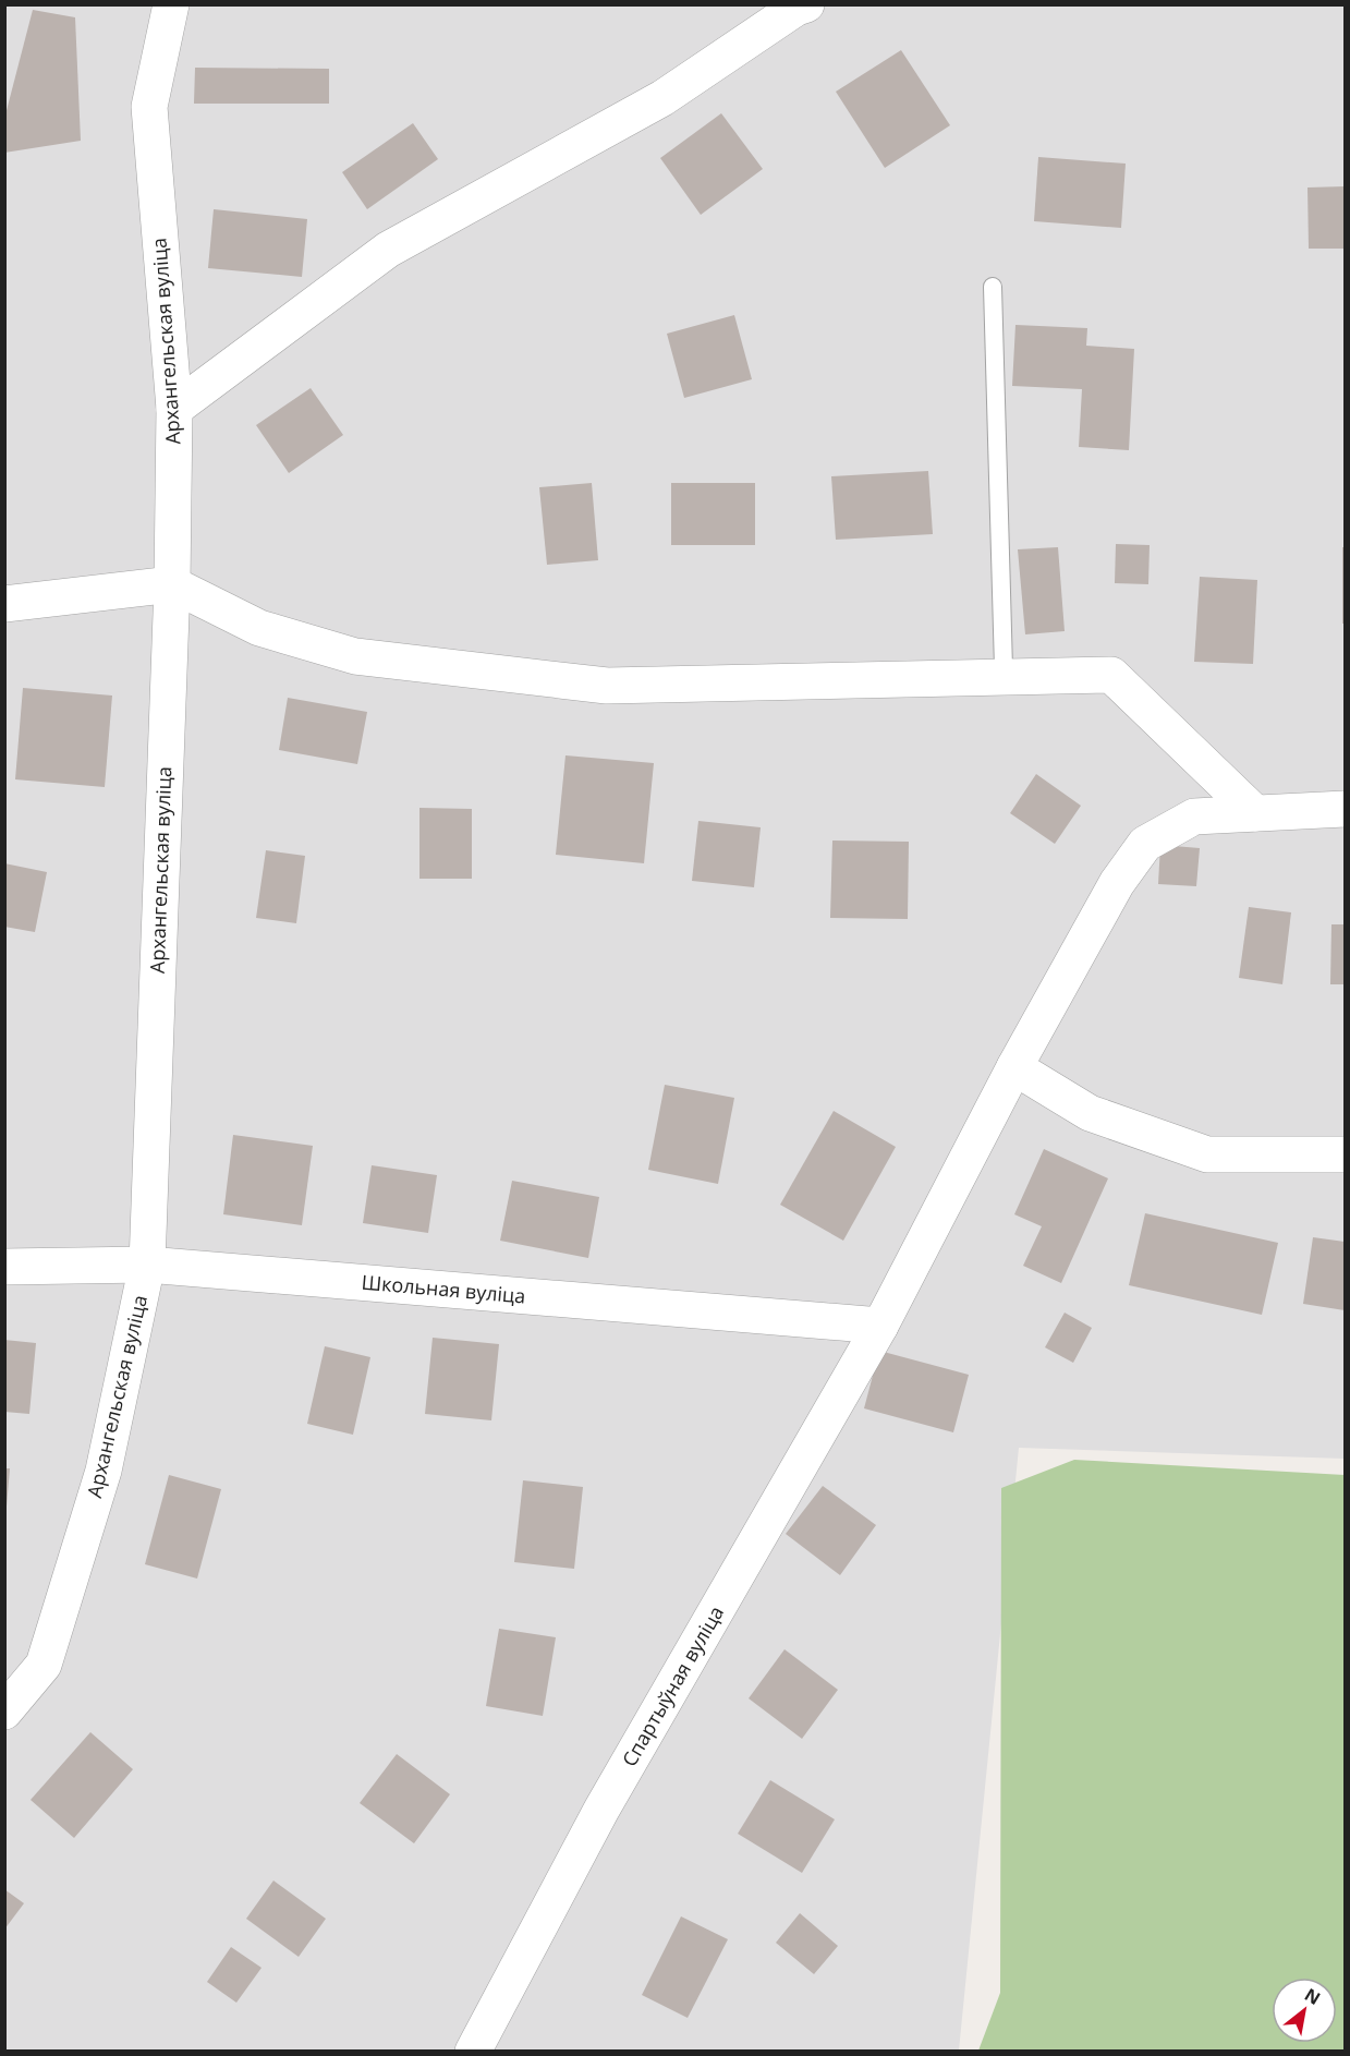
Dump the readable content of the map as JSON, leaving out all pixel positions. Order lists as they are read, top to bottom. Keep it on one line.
{"streets":{"street":["Архангельская вуліца","Школьная вуліца","Спартыўная вуліца"]},"crossings":[["Архангельская вуліца","Школьная вуліца"],["Школьная вуліца","Спартыўная вуліца"]],"north":"top right"}
